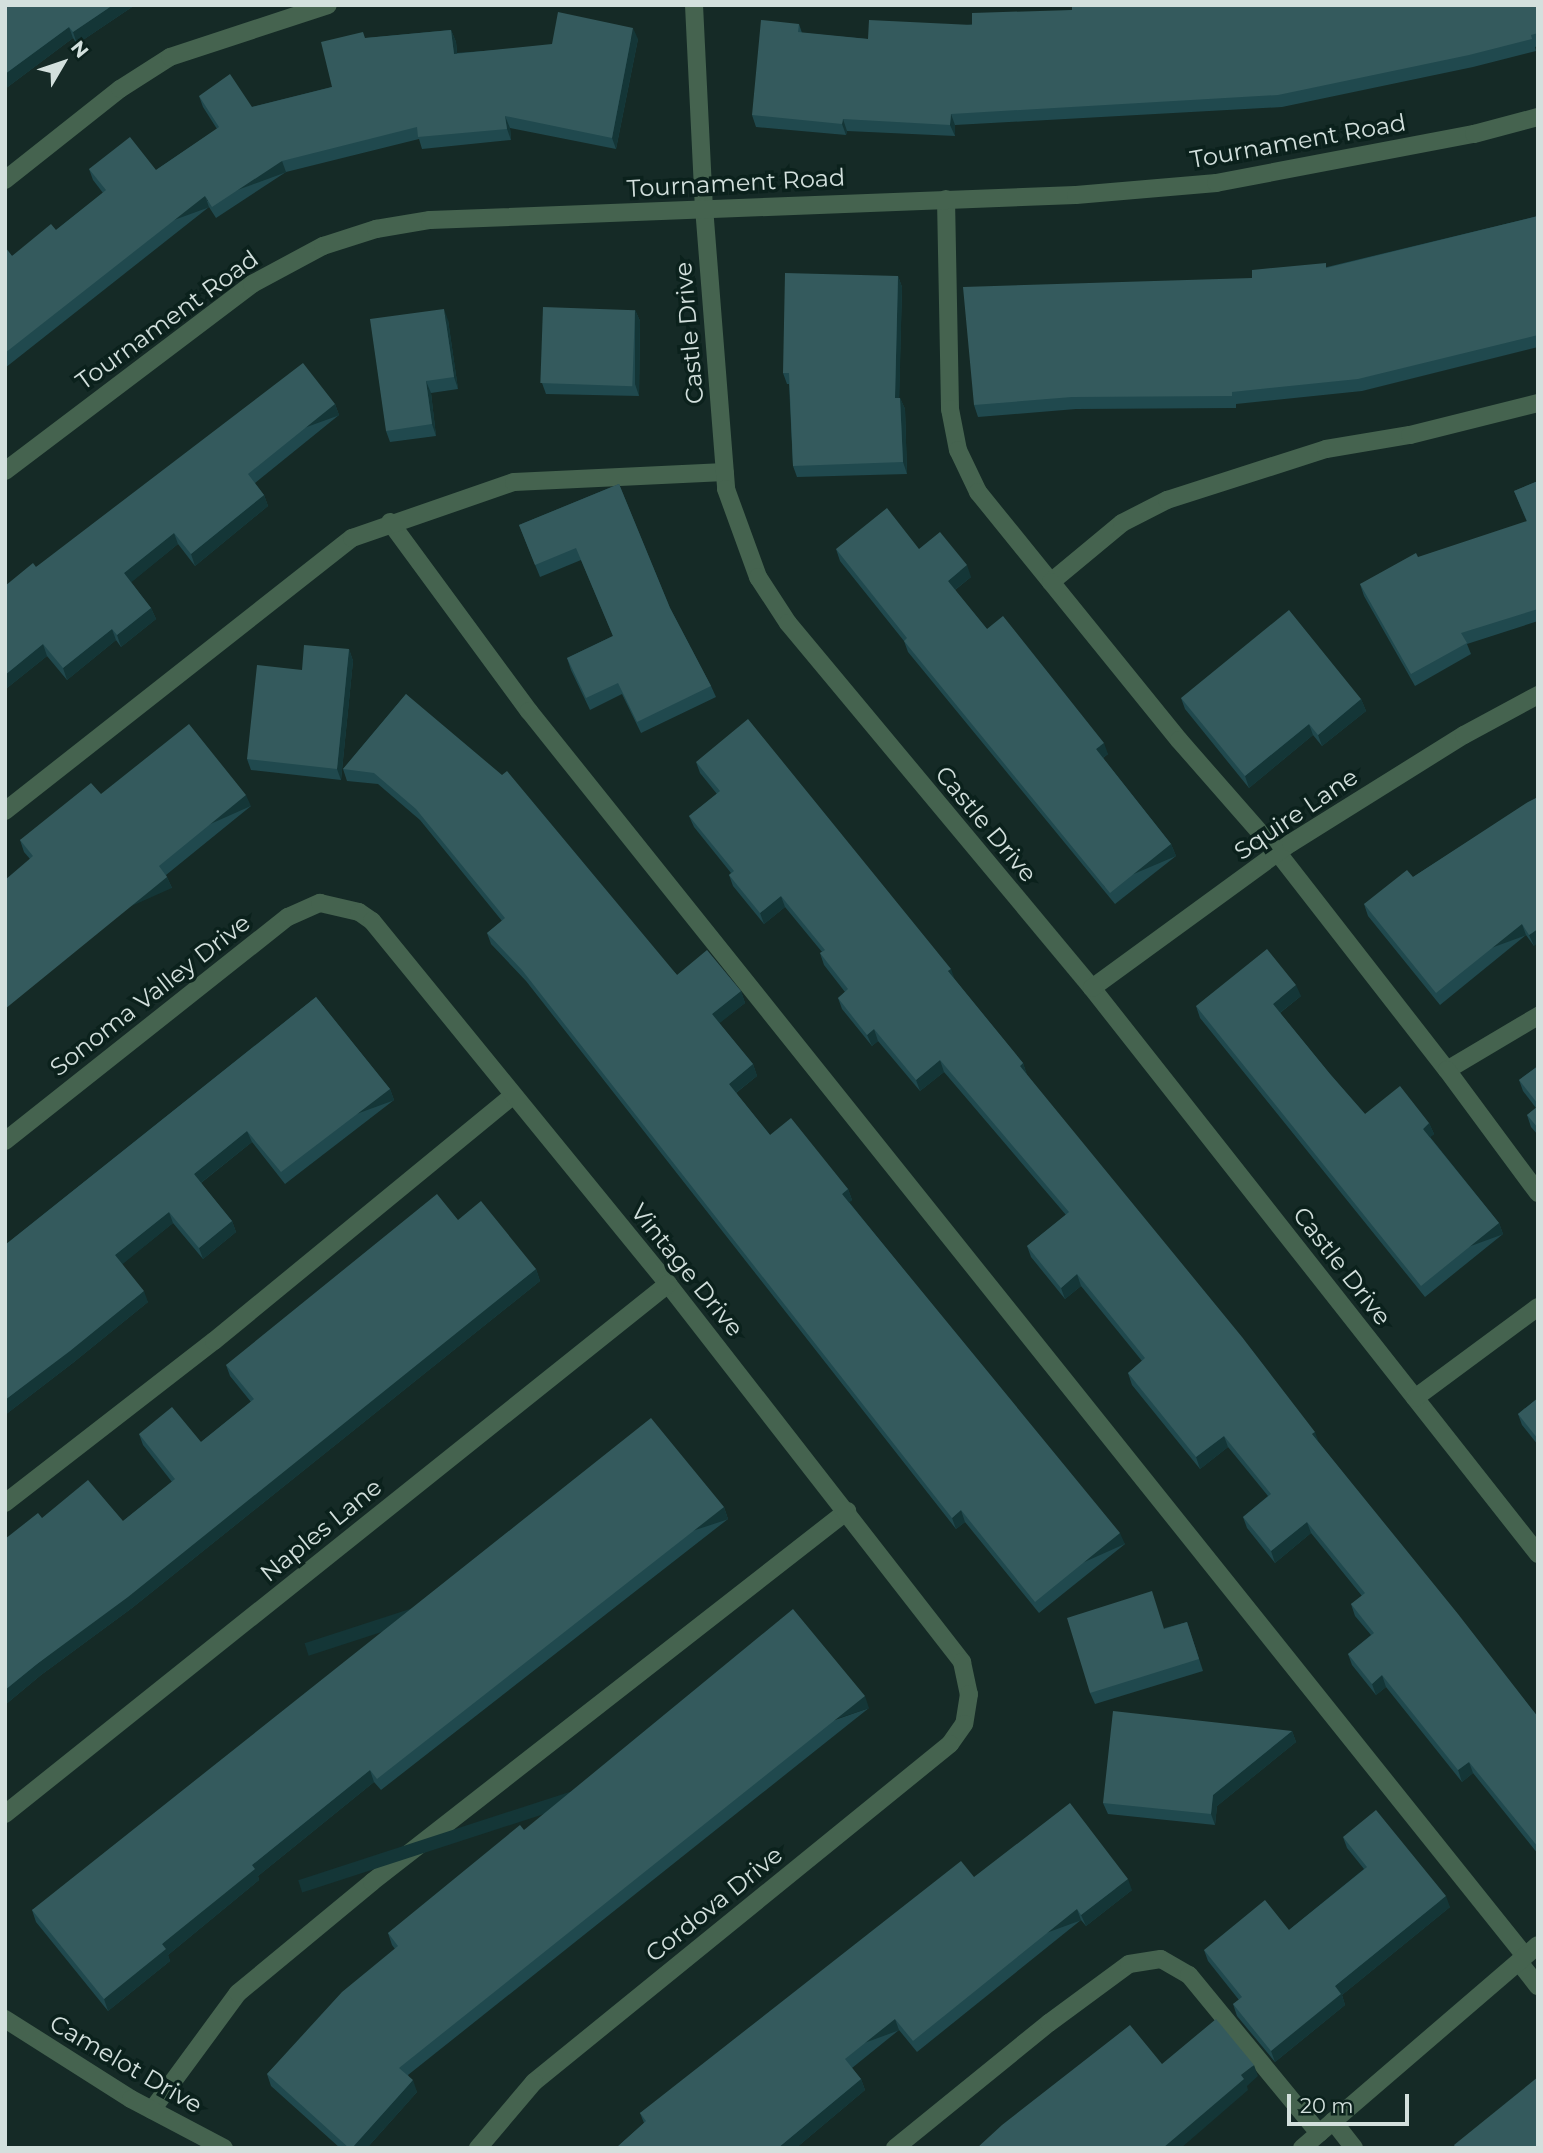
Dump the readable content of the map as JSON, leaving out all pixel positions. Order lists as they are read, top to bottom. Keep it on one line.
{"streets":{"street":["Tournament Road","Castle Drive","Squire Lane","Sonoma Valley Drive","Vintage Drive","Naples Lane","Cordova Drive","Camelot Drive"]},"crossings":[["Tournament Road","Castle Drive"],["Castle Drive","Squire Lane"],["Sonoma Valley Drive","Vintage Drive"],["Vintage Drive","Naples Lane"],["Vintage Drive","Cordova Drive"]],"scale_bar":"20 m","north":"top right"}
